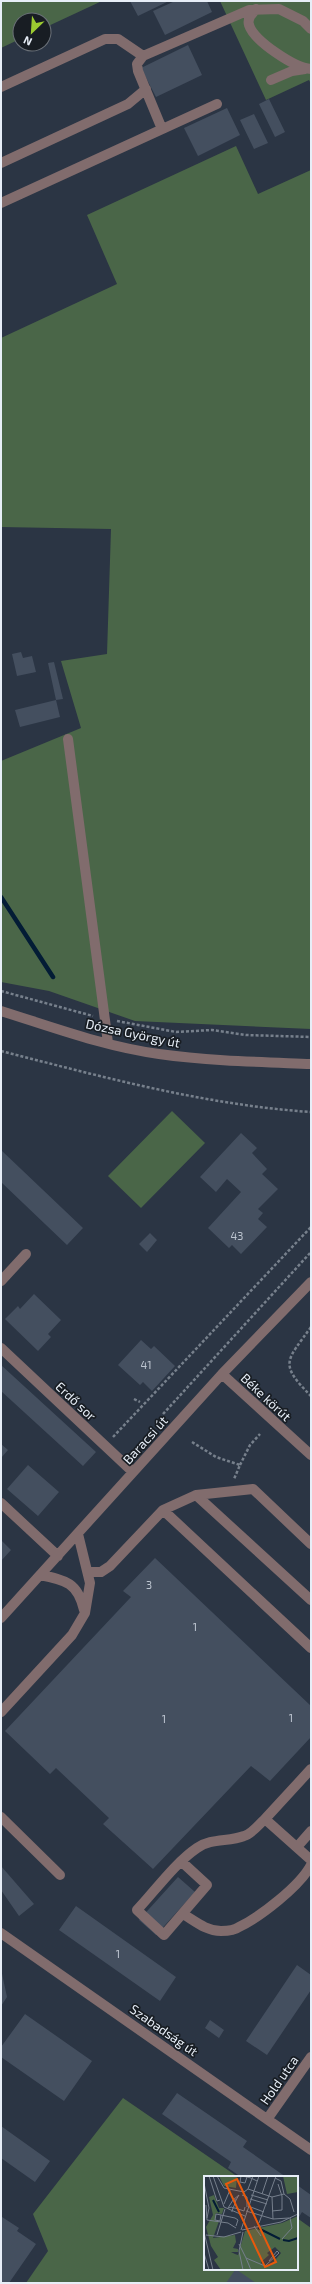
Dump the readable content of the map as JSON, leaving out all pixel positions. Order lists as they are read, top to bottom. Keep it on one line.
{"streets":{"street":["Dózsa György út","Béke körút","Erdő sor","Baracsi út","Szabadság út","Hold utca"]},"crossings":[["Béke körút","Baracsi út"],["Erdő sor","Baracsi út"],["Szabadság út","Hold utca"]],"house_numbers":["43","41","3","1","1","1","1"],"north":"bottom left"}
